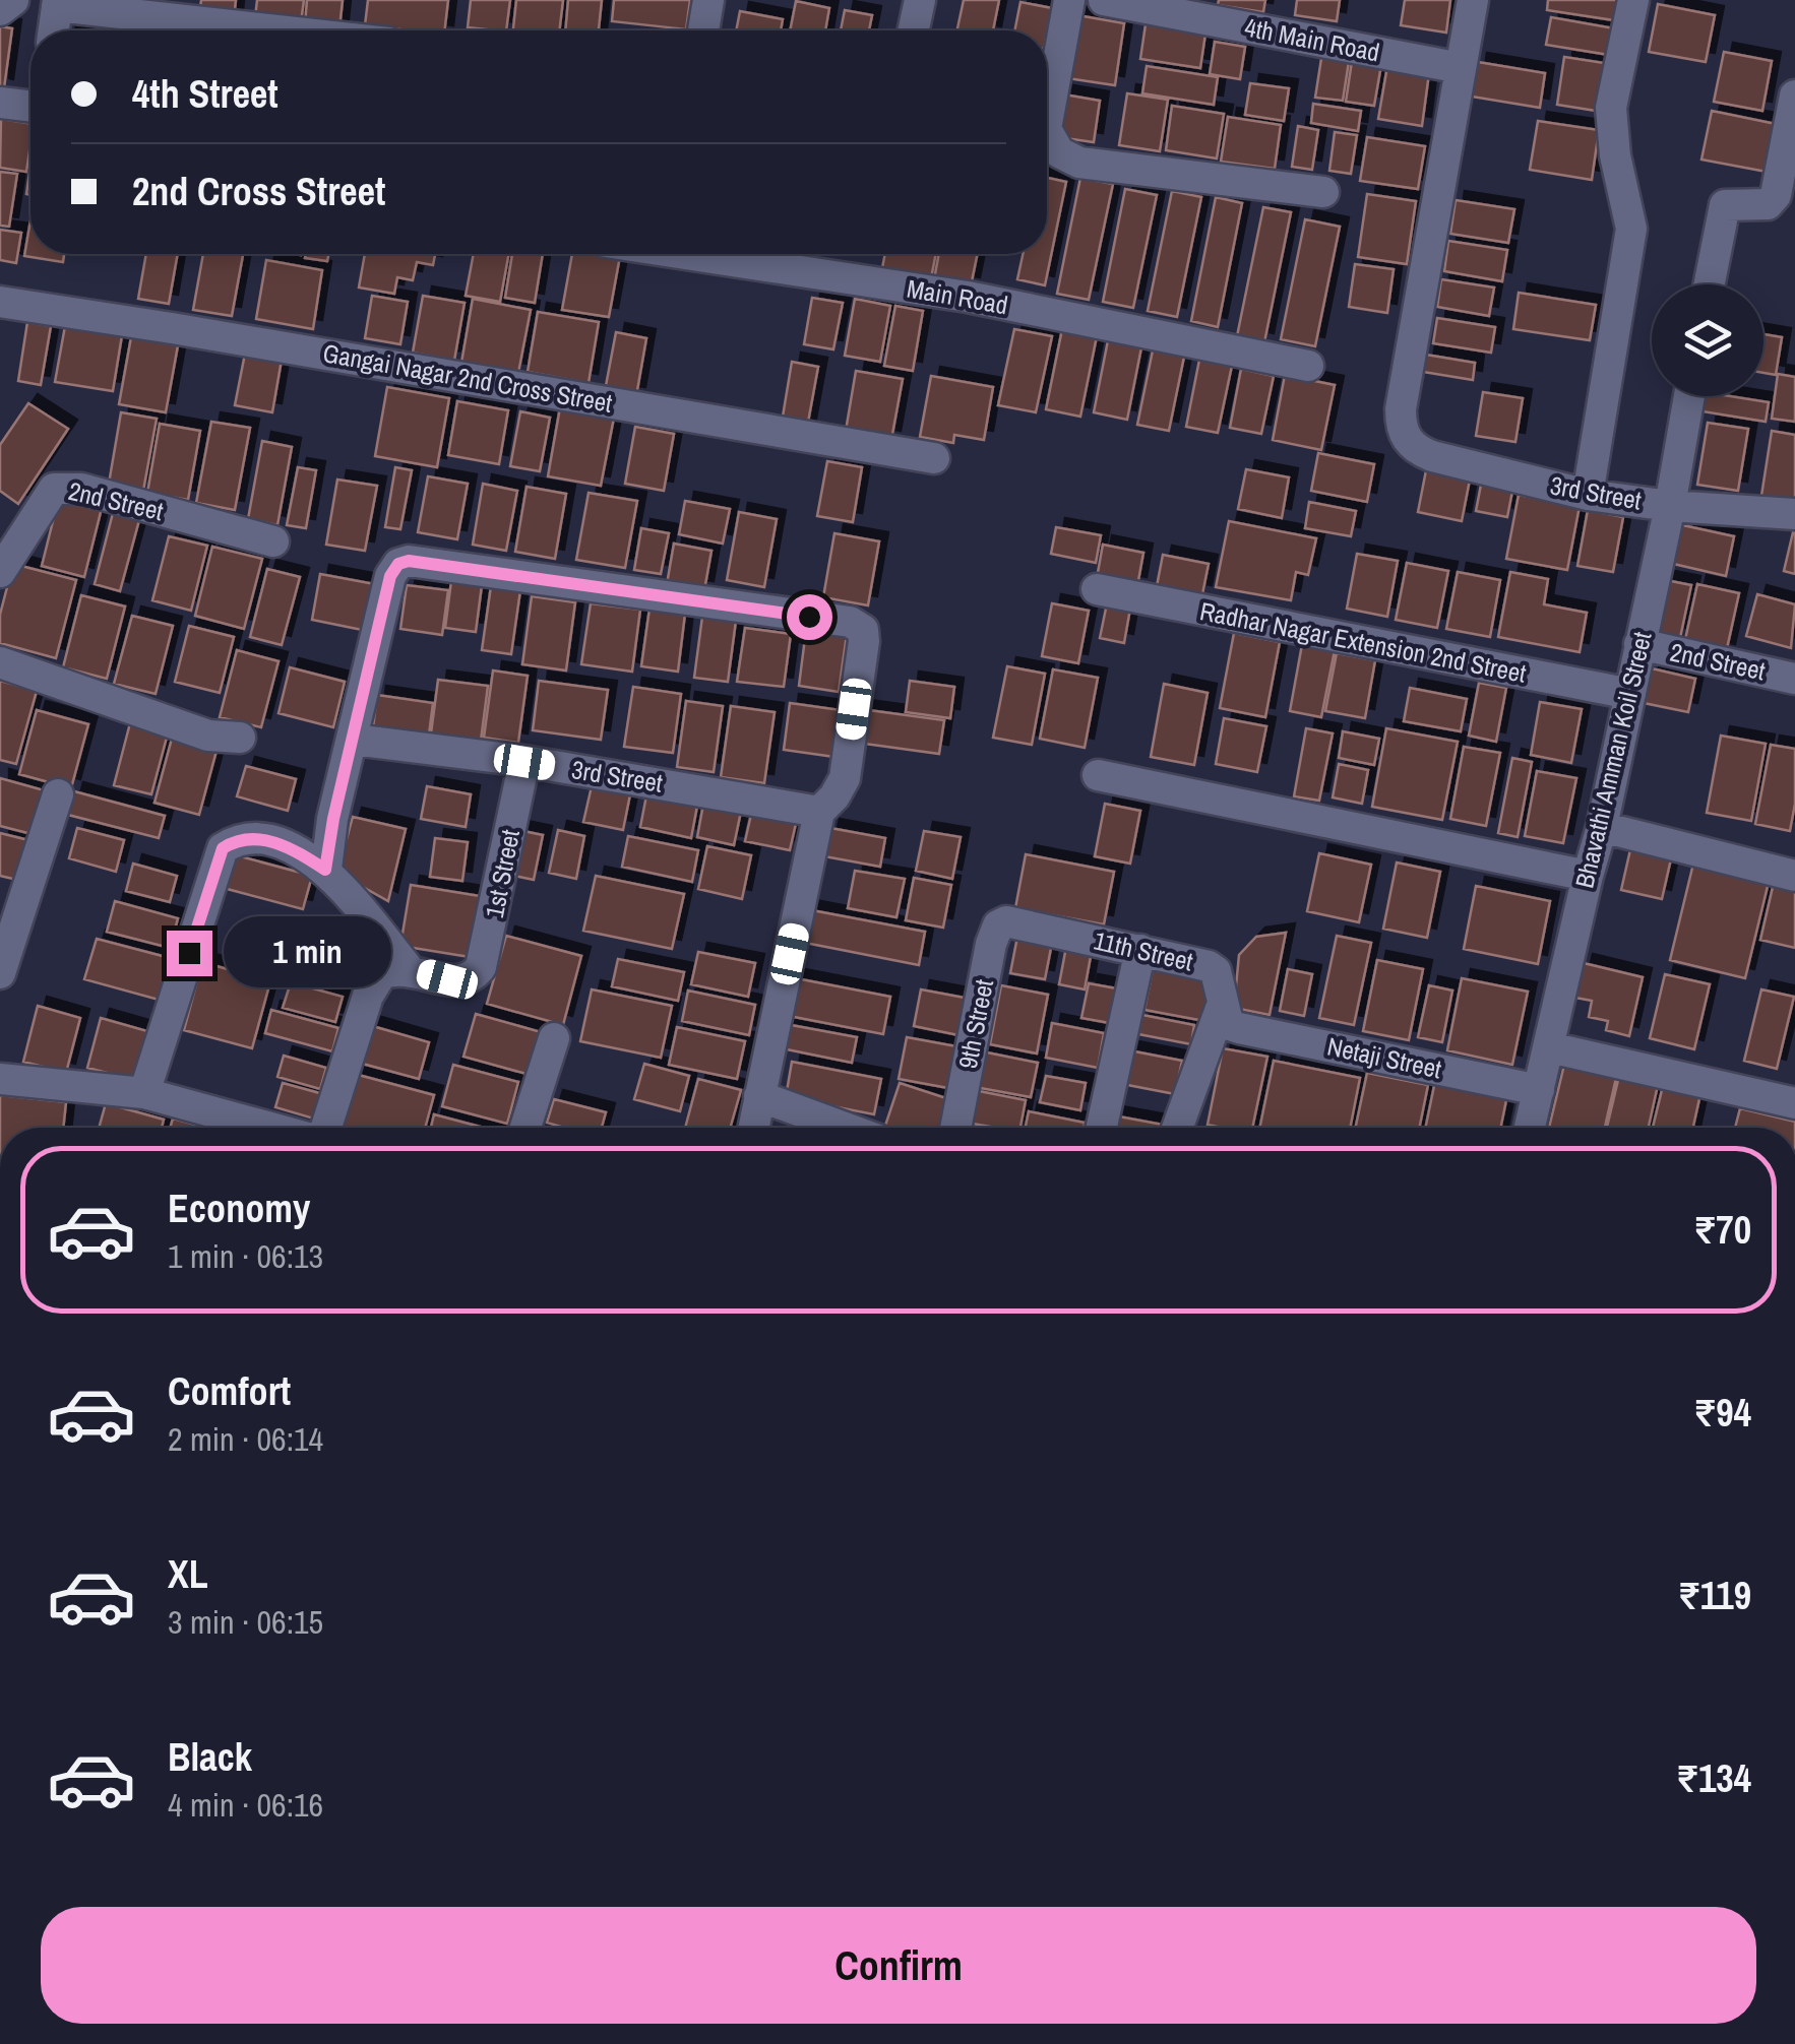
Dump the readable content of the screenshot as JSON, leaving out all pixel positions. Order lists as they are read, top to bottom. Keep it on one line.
{"streets":{"street":["4th Main Road","Main Road","Gangai Nagar 2nd Cross Street","3rd Street","2nd Street","Radhar Nagar Extension 2nd Street","Bhavathi Amman Koil Street","1st Street","11th Street","9th Street","Netaji Street"]},"crossings":[["4th Main Road","3rd Street"],["3rd Street","Bhavathi Amman Koil Street"],["3rd Street","1st Street"],["2nd Street","Bhavathi Amman Koil Street"],["Radhar Nagar Extension 2nd Street","Bhavathi Amman Koil Street"],["Bhavathi Amman Koil Street","Netaji Street"],["11th Street","9th Street"],["11th Street","Netaji Street"]],"page":{"banner":["4th Street","2nd Cross Street"],"bubble":"1 min","list":[{"name":"Economy","note":"1 min · 06:13","value":"₹70"},{"name":"Comfort","note":"2 min · 06:14","value":"₹94"},{"name":"XL","note":"3 min · 06:15","value":"₹119"},{"name":"Black","note":"4 min · 06:16","value":"₹134"}],"buttons":"Confirm"}}
